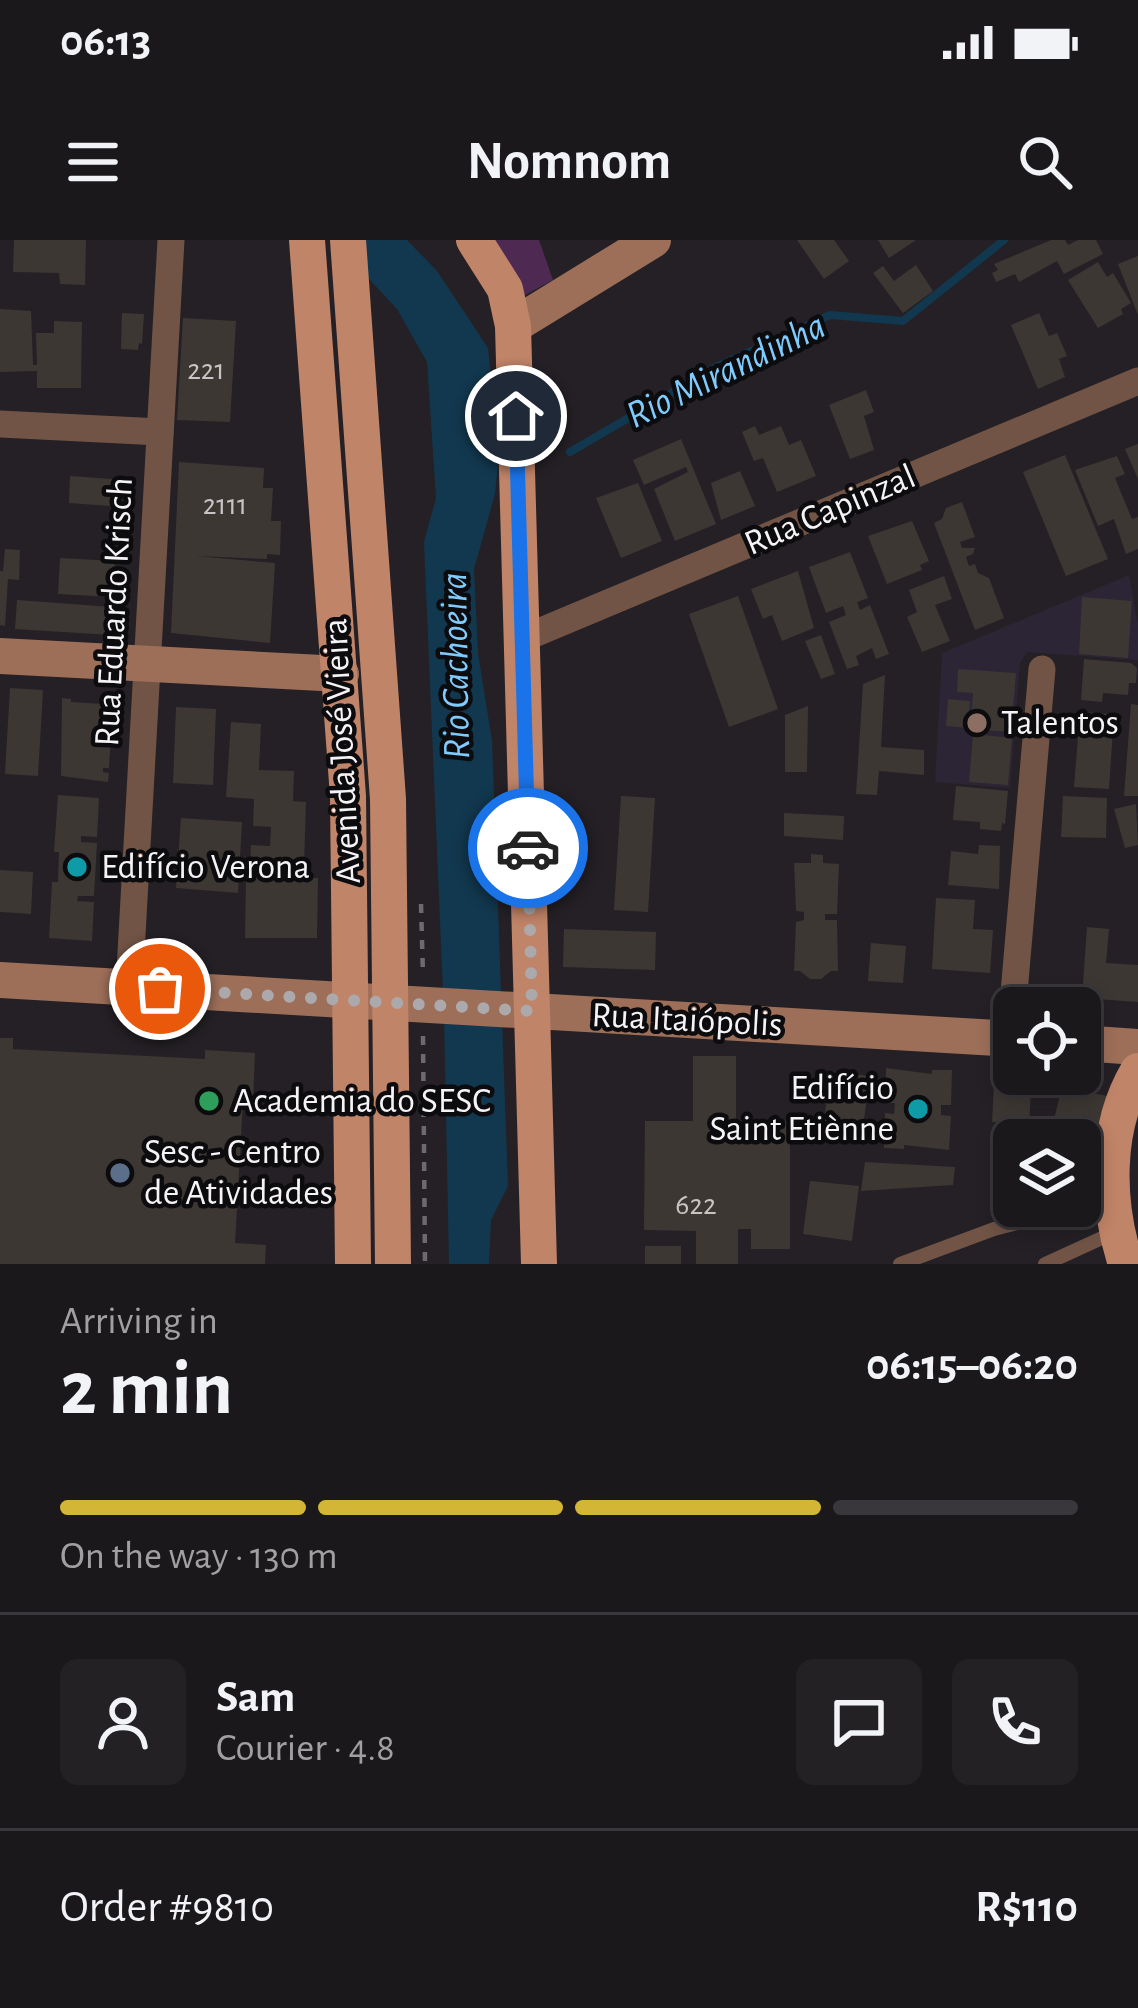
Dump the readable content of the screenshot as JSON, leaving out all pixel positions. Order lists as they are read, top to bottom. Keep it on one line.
{"streets":{"main road":["Avenida José Vieira","Rua Itaiópolis"],"street":["Rua Capinzal","Rua Eduardo Krisch"]},"crossings":[["Rua Eduardo Krisch","Rua Itaiópolis"],["Avenida José Vieira","Rua Itaiópolis"]],"water":["Rio Mirandinha","Rio Cachoeira"],"places":["Talentos","Edifício Verona","Academia do SESC","Edifício Saint Etiènne","Sesc - Centro de Atividades"],"house_numbers":["221","2111","622"],"page":{"status":"06:13","header":"Nomnom","heading":["2 min","Arriving in","06:15–06:20"],"panel":["Sam","Courier · 4.8","Order #9810","R$110"],"bar":"On the way · 130 m"}}
